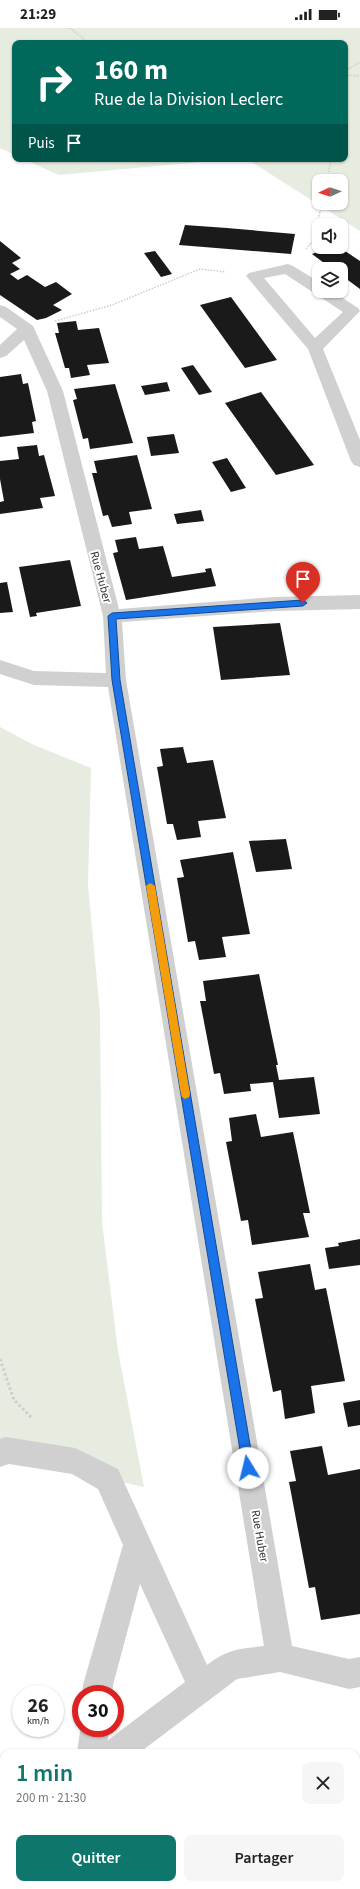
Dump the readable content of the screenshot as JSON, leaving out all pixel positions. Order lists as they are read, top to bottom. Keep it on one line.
{"streets":{"street":["Rue Huber"]},"north":"left","page":{"status":"21:29","turn":["160 m","Rue de la Division Leclerc"],"then":"Puis","speed":"26 km/h","limit":"30","heading":["1 min","200 m · 21:30"],"buttons":["Quitter","Partager"]}}
